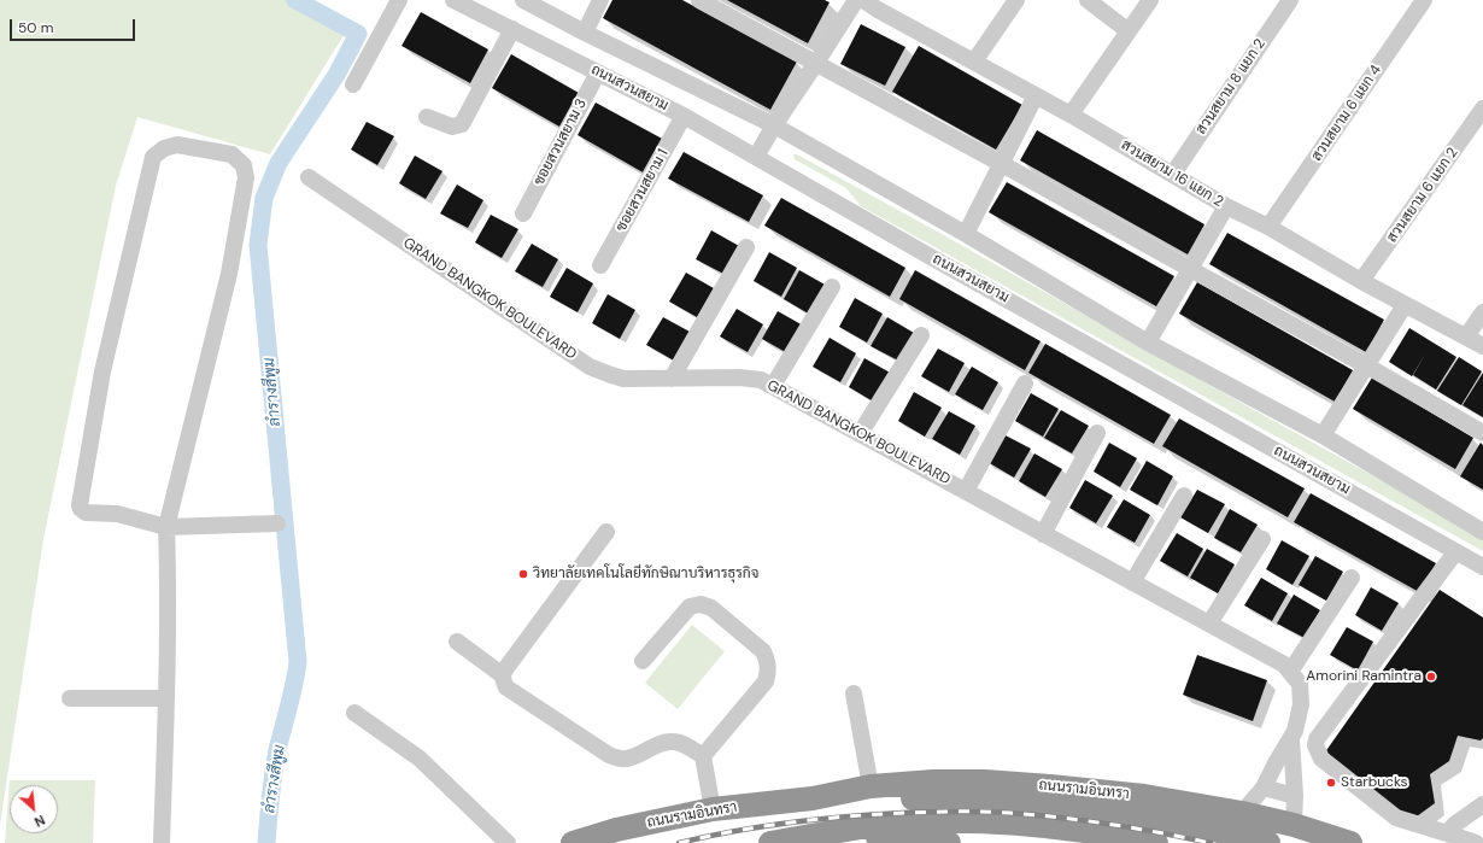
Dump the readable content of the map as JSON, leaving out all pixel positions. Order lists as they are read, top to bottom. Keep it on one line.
{"streets":{"highway":["ถนนรามอินทรา"],"street":["สวนสยาม 8 แยก 2","ถนนสวนสยาม","สวนสยาม 6 แยก 4","ซอยสวนสยาม 3","สวนสยาม 16 แยก 2","ซอยสวนสยาม 1","สวนสยาม 6 แยก 2","GRAND BANGKOK BOULEVARD"]},"crossings":[["สวนสยาม 8 แยก 2","สวนสยาม 16 แยก 2"],["ถนนสวนสยาม","ซอยสวนสยาม 3"],["ถนนสวนสยาม","ซอยสวนสยาม 1"],["สวนสยาม 6 แยก 4","สวนสยาม 16 แยก 2"],["สวนสยาม 16 แยก 2","สวนสยาม 6 แยก 2"],["GRAND BANGKOK BOULEVARD","ถนนรามอินทรา"]],"water":["ลำรางสีพูม"],"places":["วิทยาลัยเทคโนโลยีทักษิณาบริหารธุรกิจ","Amorini Ramintra","Starbucks"],"scale_bar":"50 m","north":"bottom right"}
